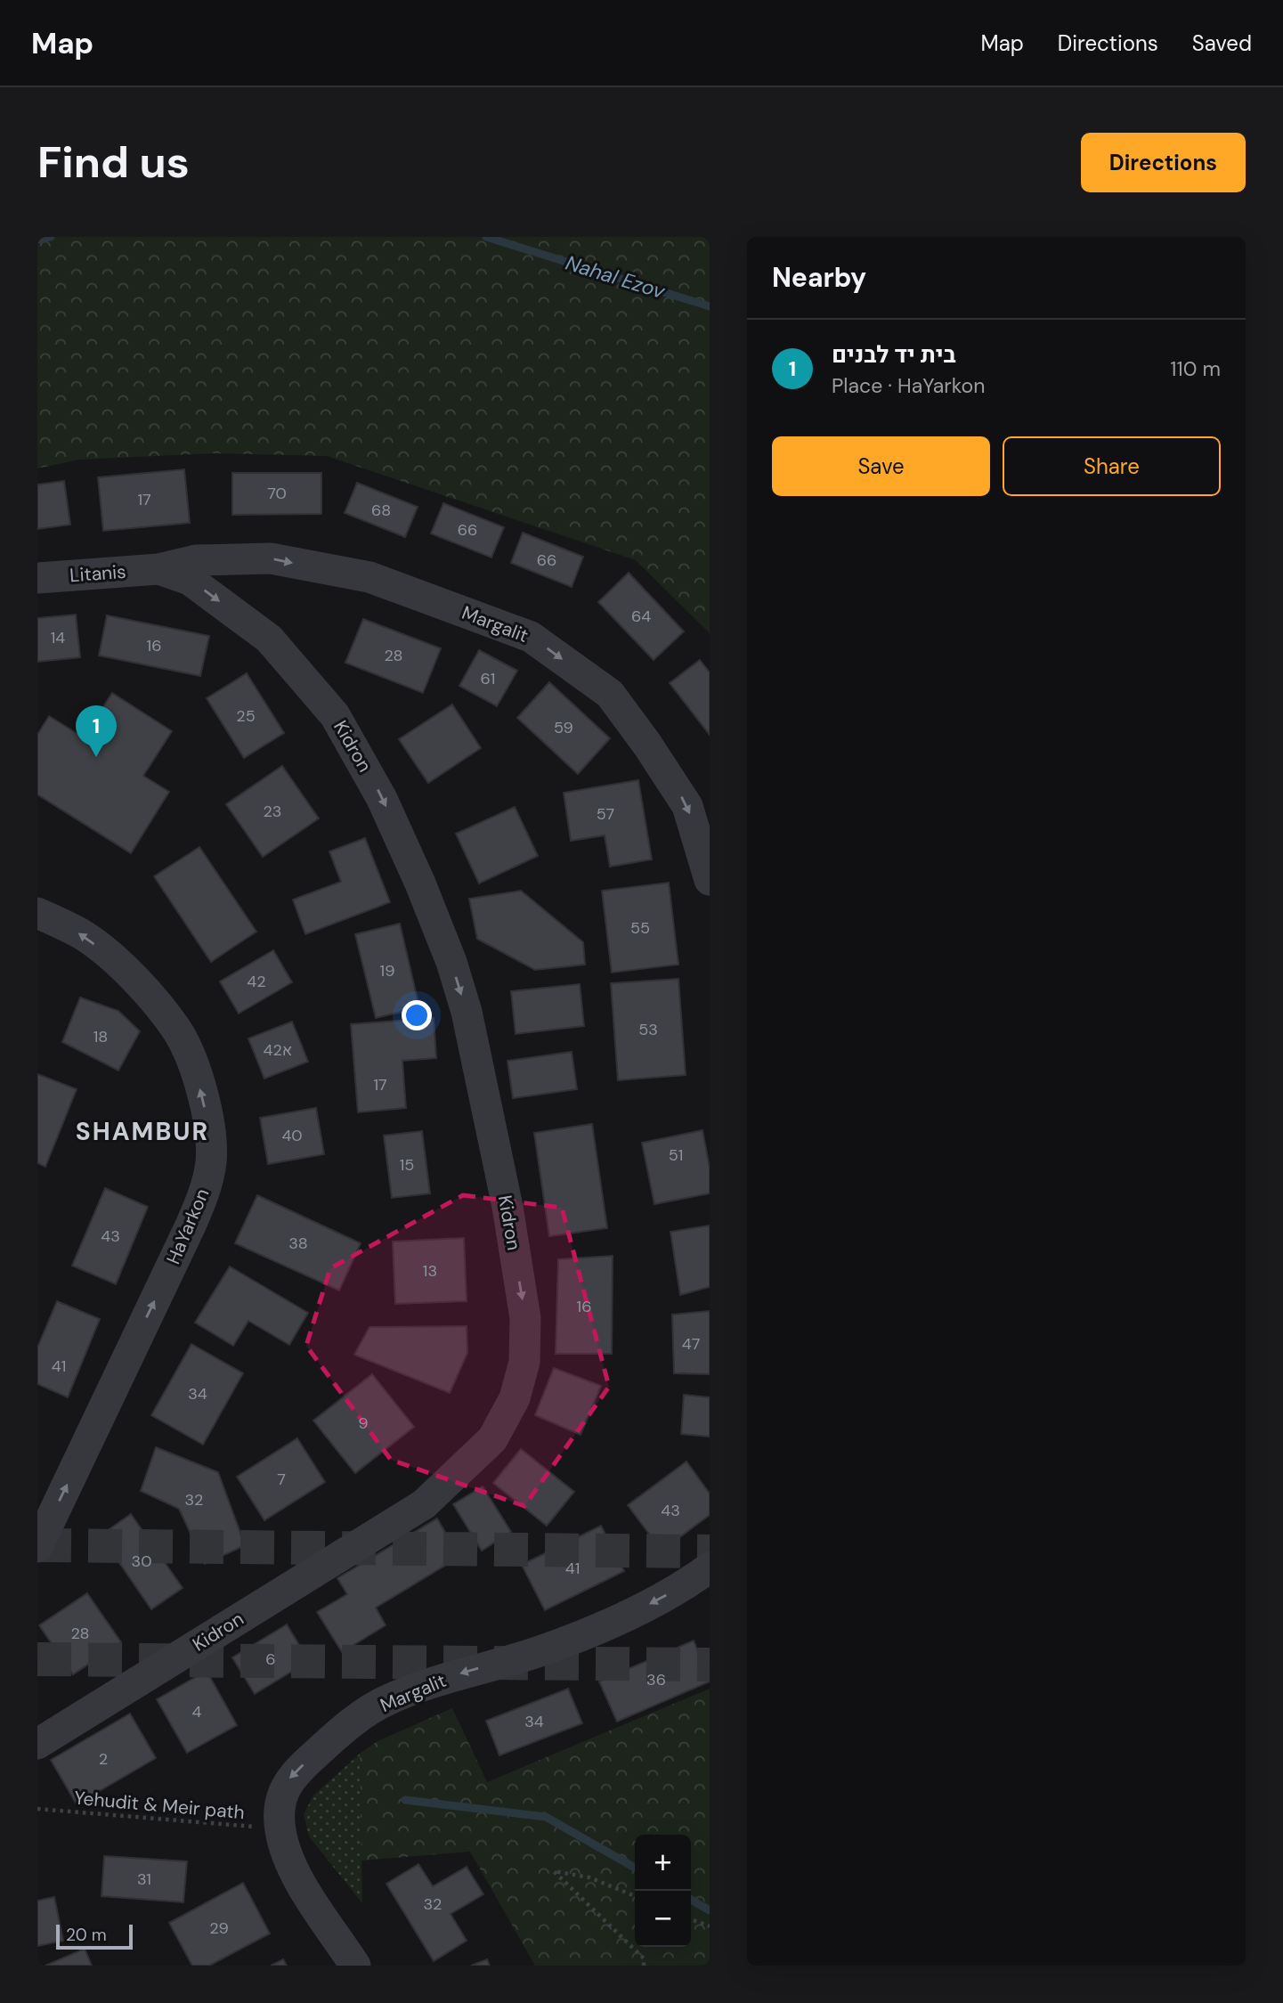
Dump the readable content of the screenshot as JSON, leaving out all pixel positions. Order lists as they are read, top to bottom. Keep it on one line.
{"streets":{"street":["Litanis","Margalit","Kidron","HaYarkon"],"path":["Yehudit & Meir path"]},"crossings":[["Litanis","Margalit"],["Litanis","Kidron"],["Margalit","Kidron"],["Margalit","Yehudit & Meir path"]],"one_way":["HaYarkon"],"districts":["SHAMBUR"],"water":["Nahal Ezov"],"house_numbers":["70","17","68","66","66","64","14","16","28","61","25","59","23","57","55","19","42","53","18","42א","17","40","51","15","43","38","13","16","47","41","34","9","7","32","43","30","41","28","6","36","4","34","2","31","32","29"],"scale_bar":"20 m","page":{"header":"Map","nav":["Map","Directions","Saved"],"buttons":["Directions",["Save","Share"]],"title":"Find us","heading":"Nearby","list":[{"mark":"1","name":"בית יד לבנים","note":"Place · HaYarkon","value":"110 m"}],"pins":"1","map_buttons":["+","−"],"scale":"20 m"}}
